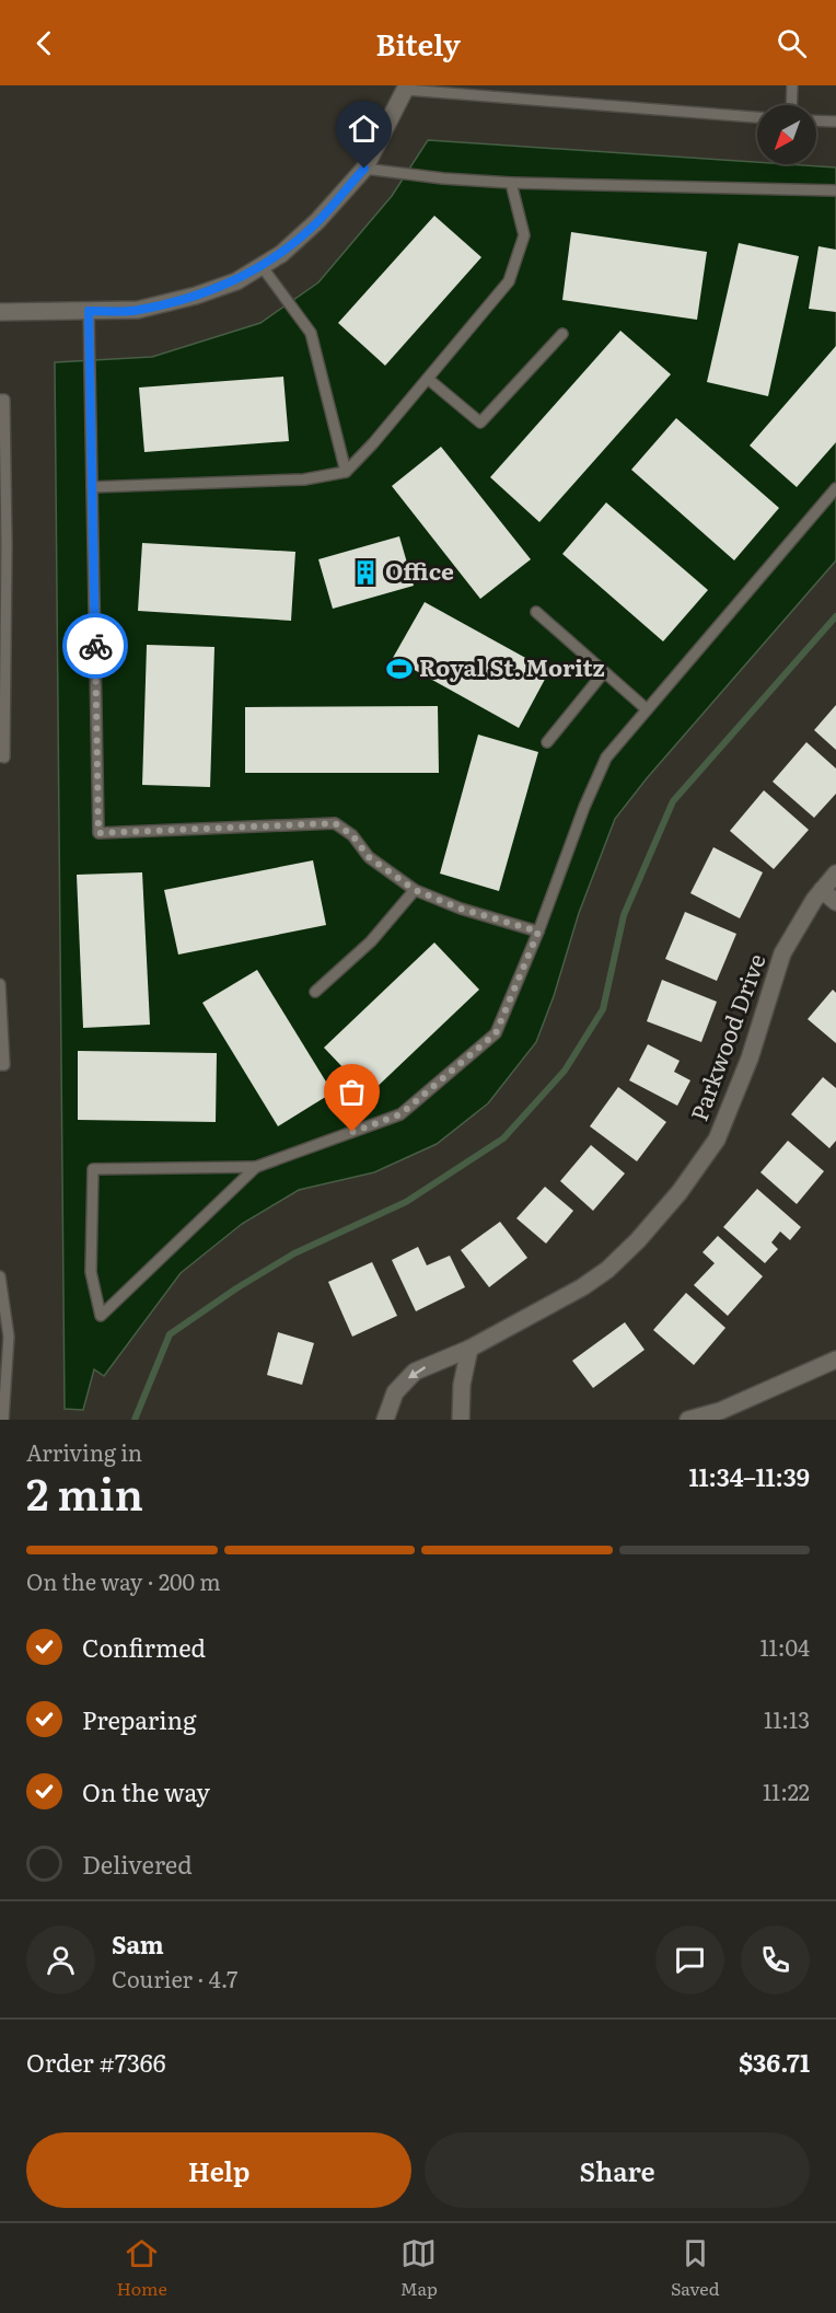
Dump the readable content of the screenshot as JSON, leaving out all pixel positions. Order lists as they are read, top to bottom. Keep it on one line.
{"streets":{"street":["Parkwood Drive"]},"places":{"building":["Office"],"sports":["Royal St. Moritz"]},"north":"bottom left","page":{"header":"Bitely","heading":["2 min","Arriving in","11:34–11:39"],"panel":["Sam","Courier · 4.7","Order #7366","$36.71"],"bar":"On the way · 200 m","list":[["Confirmed","11:04"],["Preparing","11:13"],["On the way","11:22"],"Delivered"],"buttons":["Help","Share"],"tabs":["Home","Map","Saved"]}}
